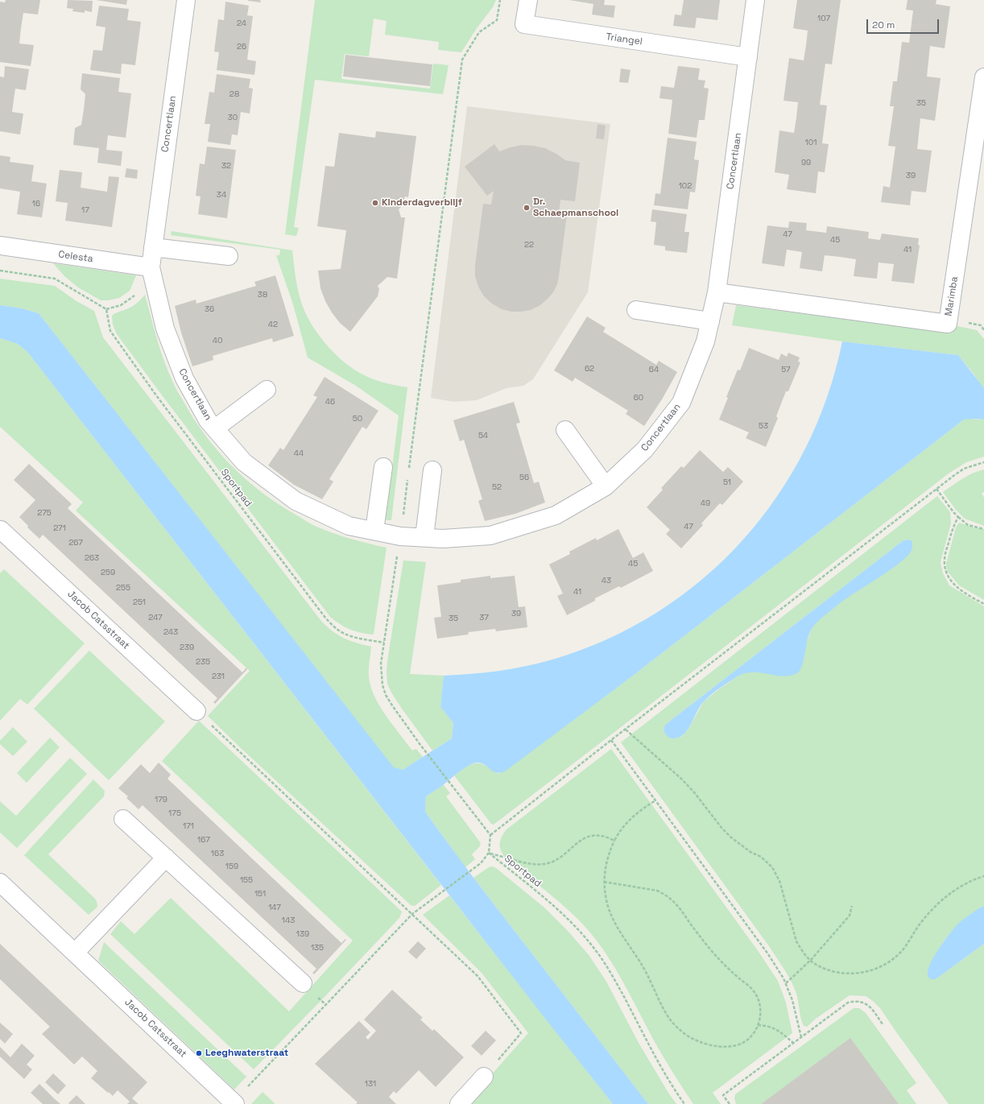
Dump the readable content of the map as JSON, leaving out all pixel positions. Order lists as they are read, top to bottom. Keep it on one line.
{"streets":{"street":["Triangel","Concertlaan","Celesta","Marimba","Jacob Catsstraat"],"path":["Sportpad"]},"crossings":[["Triangel","Concertlaan"],["Concertlaan","Celesta"],["Concertlaan","Marimba"]],"places":["Kinderdagverblijf","Dr. Schaepmanschool","Leeghwaterstraat"],"house_numbers":["107","24","26","28","35","30","101","99","32","39","102","34","16","17","47","45","22","41","38","36","42","40","62","64","57","60","46","50","53","54","44","56","51","52","49","275","47","271","267","263","45","259","43","255","41","251","39","247","37","35","243","239","235","231","179","175","171","167","163","159","155","151","147","143","139","135","131"],"scale_bar":"20 m"}
